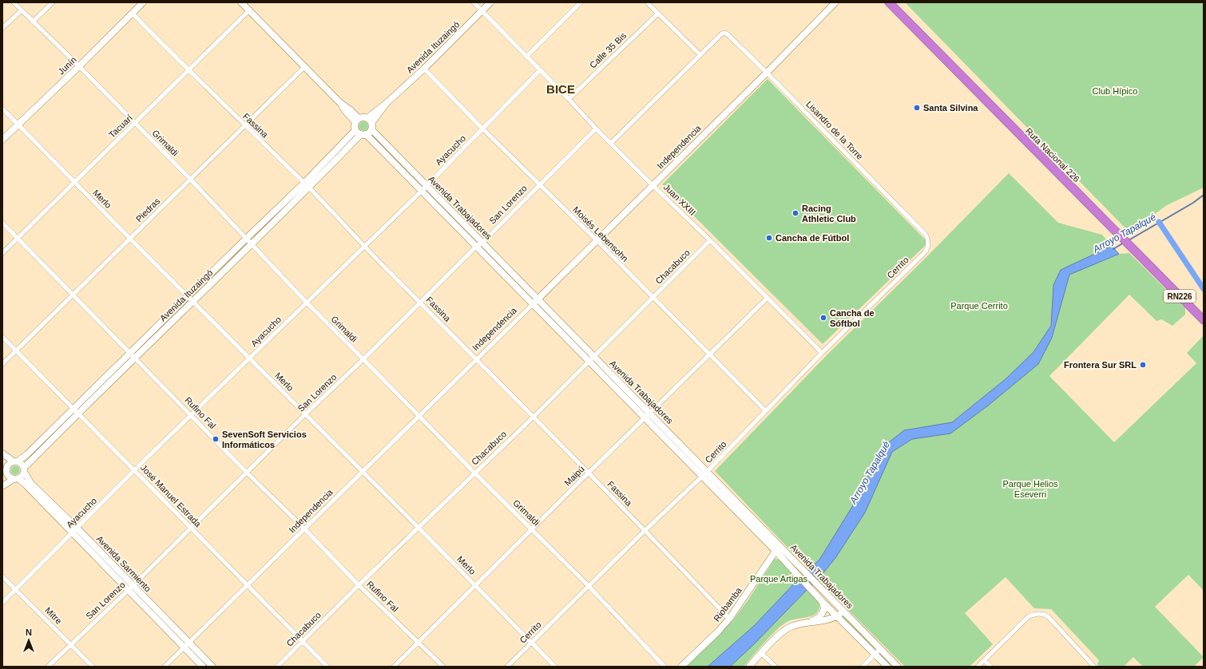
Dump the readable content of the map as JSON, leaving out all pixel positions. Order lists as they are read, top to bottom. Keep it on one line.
{"streets":{"highway":["Ruta Nacional 226","RN226"],"main road":["Avenida Ituzaingó","Junín","Independencia","Avenida Trabajadores","Avenida Sarmiento","Riobamba"],"street":["Calle 35 Bis","Fassina","Tacuarí","Lisandro de la Torre","Grimaldi","Ayacucho","Merlo","Juan XXIII","San Lorenzo","Piedras","Moisés Lebensohn","Chacabuco","Cerrito","Rufino Fal","Maipú","José Manuel Estrada","Mitre"]},"crossings":[["Avenida Ituzaingó","Fassina"],["Avenida Ituzaingó","Grimaldi"],["Avenida Ituzaingó","Merlo"],["Avenida Ituzaingó","Juan XXIII"],["Avenida Ituzaingó","Avenida Trabajadores"],["Avenida Ituzaingó","Moisés Lebensohn"],["Avenida Ituzaingó","Rufino Fal"],["Avenida Ituzaingó","José Manuel Estrada"],["Avenida Ituzaingó","Avenida Sarmiento"],["Calle 35 Bis","Juan XXIII"],["Junín","Fassina"],["Junín","Grimaldi"],["Junín","Merlo"],["Fassina","Tacuarí"],["Fassina","Independencia"],["Fassina","Ayacucho"],["Fassina","San Lorenzo"],["Fassina","Piedras"],["Fassina","Chacabuco"],["Fassina","Cerrito"],["Fassina","Maipú"],["Fassina","Riobamba"],["Tacuarí","Grimaldi"],["Tacuarí","Merlo"],["Tacuarí","Rufino Fal"],["Lisandro de la Torre","Independencia"],["Lisandro de la Torre","Cerrito"],["Grimaldi","Independencia"],["Grimaldi","Ayacucho"],["Grimaldi","San Lorenzo"],["Grimaldi","Piedras"],["Grimaldi","Chacabuco"],["Grimaldi","Cerrito"],["Grimaldi","Maipú"],["Independencia","Merlo"],["Independencia","Juan XXIII"],["Independencia","Avenida Trabajadores"],["Independencia","Moisés Lebensohn"],["Independencia","Rufino Fal"],["Independencia","José Manuel Estrada"],["Independencia","Avenida Sarmiento"],["Ayacucho","Merlo"],["Ayacucho","Juan XXIII"],["Ayacucho","Avenida Trabajadores"],["Ayacucho","Moisés Lebensohn"],["Ayacucho","Rufino Fal"],["Ayacucho","José Manuel Estrada"],["Ayacucho","Avenida Sarmiento"],["Ayacucho","Mitre"],["Merlo","San Lorenzo"],["Merlo","Piedras"],["Merlo","Chacabuco"],["Merlo","Cerrito"],["Merlo","Maipú"],["Juan XXIII","San Lorenzo"],["Juan XXIII","Chacabuco"],["Juan XXIII","Cerrito"],["Juan XXIII","Maipú"],["San Lorenzo","Avenida Trabajadores"],["San Lorenzo","Moisés Lebensohn"],["San Lorenzo","Rufino Fal"],["San Lorenzo","José Manuel Estrada"],["San Lorenzo","Avenida Sarmiento"],["San Lorenzo","Mitre"],["Avenida Trabajadores","Chacabuco"],["Avenida Trabajadores","Cerrito"],["Avenida Trabajadores","Maipú"],["Avenida Trabajadores","Riobamba"],["Piedras","Rufino Fal"],["Piedras","José Manuel Estrada"],["Moisés Lebensohn","Chacabuco"],["Moisés Lebensohn","Cerrito"],["Moisés Lebensohn","Maipú"],["Chacabuco","Rufino Fal"],["Chacabuco","José Manuel Estrada"],["Rufino Fal","Maipú"]],"districts":["BICE"],"water":["Arroyo Tapalqué"],"parks":["Club Hípico","Parque Cerrito","Parque Helios Eseverri","Parque Artigas"],"places":["Santa Silvina","Racing Athletic Club","Cancha de Fútbol","Cancha de Sóftbol","Frontera Sur SRL","SevenSoft Servicios Informáticos"],"north":"top"}
